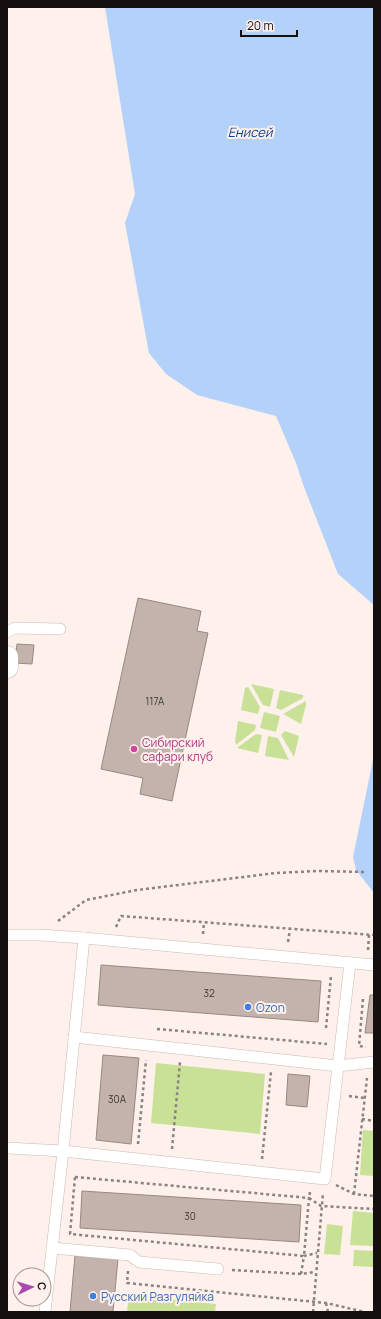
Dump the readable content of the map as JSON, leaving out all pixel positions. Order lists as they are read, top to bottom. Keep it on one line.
{"water":["Енисей"],"places":["Сибирский сафари клуб","Ozon","Русский Разгуляйка"],"house_numbers":["117А","32","30А","30"],"scale_bar":"20 m","north":"right"}
